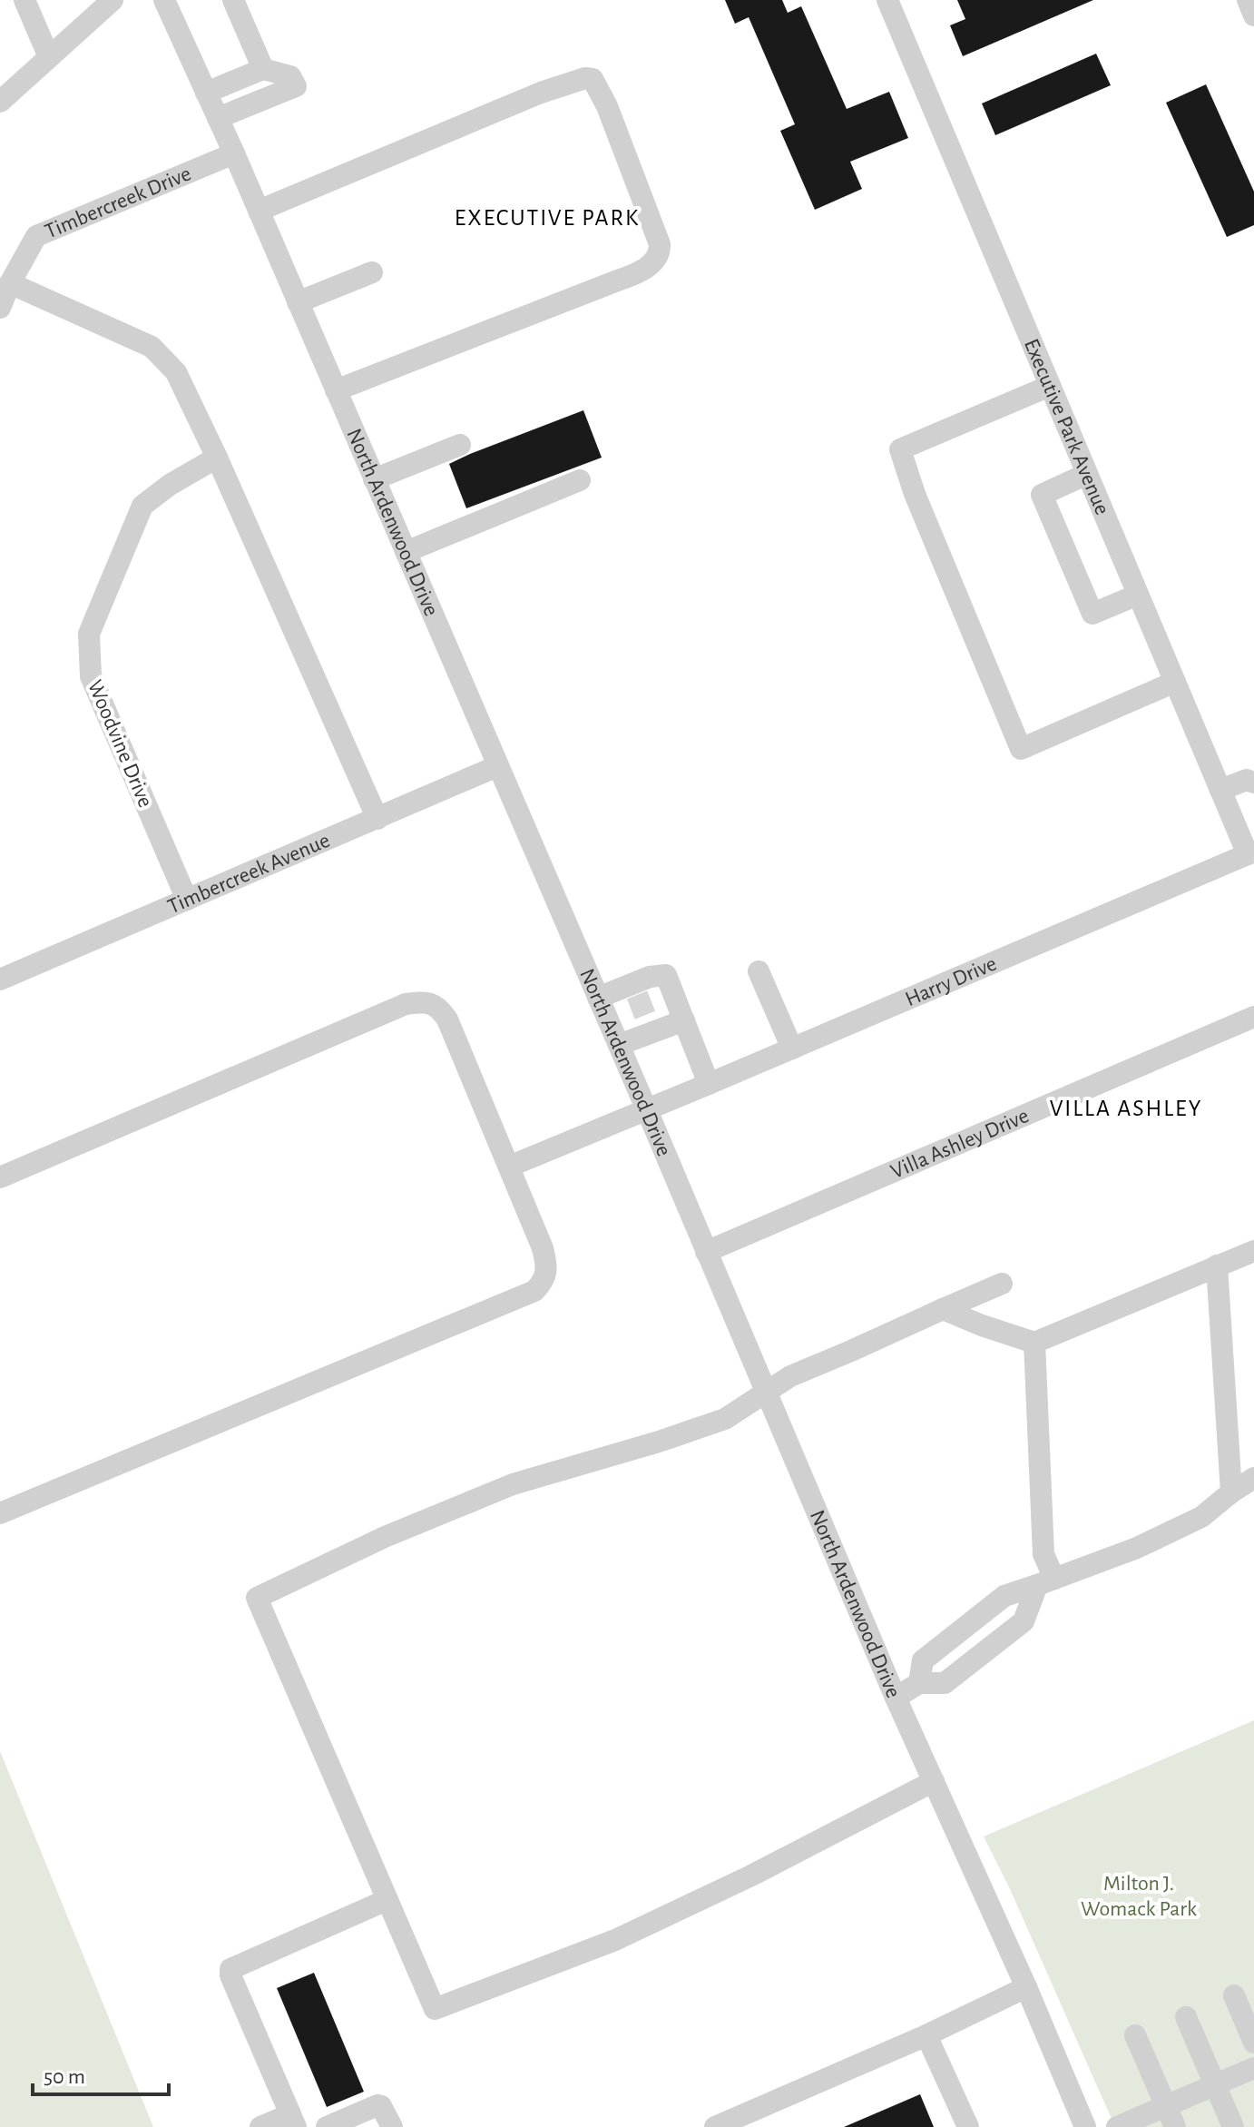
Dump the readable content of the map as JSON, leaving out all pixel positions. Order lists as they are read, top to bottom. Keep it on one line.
{"streets":{"street":["Timbercreek Drive","Executive Park Avenue","North Ardenwood Drive","Woodvine Drive","Timbercreek Avenue","Harry Drive","Villa Ashley Drive"]},"crossings":[["Timbercreek Drive","North Ardenwood Drive"],["Executive Park Avenue","Harry Drive"],["North Ardenwood Drive","Timbercreek Avenue"],["North Ardenwood Drive","Harry Drive"],["North Ardenwood Drive","Villa Ashley Drive"],["Woodvine Drive","Timbercreek Avenue"]],"districts":["EXECUTIVE PARK","VILLA ASHLEY"],"parks":["Milton J. Womack Park"],"scale_bar":"50 m"}
